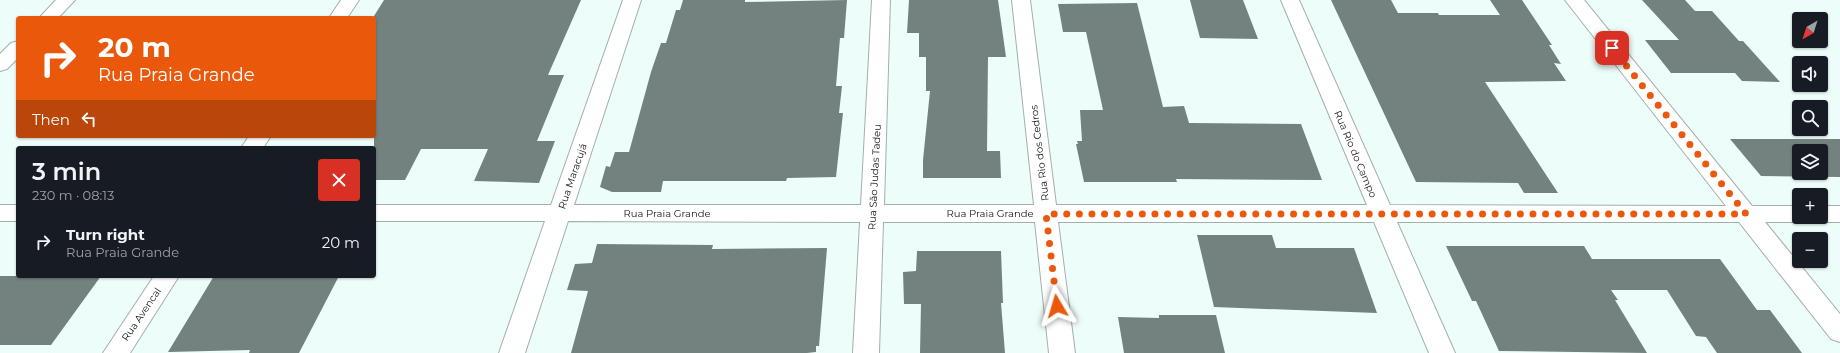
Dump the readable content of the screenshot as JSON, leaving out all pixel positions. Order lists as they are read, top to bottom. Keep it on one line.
{"streets":{"street":["Rua Rio dos Cedros","Rua Rio do Campo","Rua Maracujá","Rua São Judas Tadeu","Rua Praia Grande","Rua Avencal"]},"crossings":[["Rua Rio dos Cedros","Rua Praia Grande"],["Rua Rio do Campo","Rua Praia Grande"],["Rua Maracujá","Rua Praia Grande"],["Rua São Judas Tadeu","Rua Praia Grande"]],"north":"bottom left","page":{"map_buttons":["+","−"],"turn":["20 m","Rua Praia Grande"],"then":"Then","heading":["3 min","230 m · 08:13"],"list":[{"name":"Turn right","note":"Rua Praia Grande","value":"20 m"}]}}
